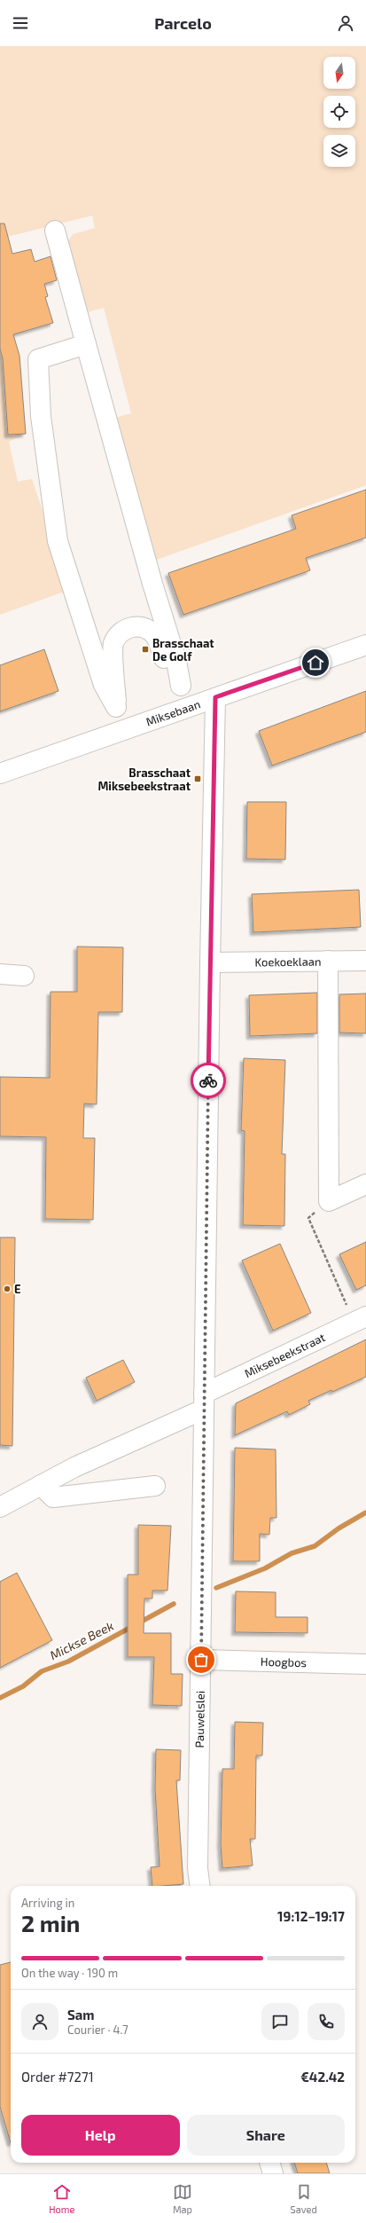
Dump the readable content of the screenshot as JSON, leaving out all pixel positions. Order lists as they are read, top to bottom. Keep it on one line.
{"streets":{"street":["Miksebaan","Koekoeklaan","Miksebeekstraat","Hoogbos","Pauwelslei"]},"crossings":[["Miksebaan","Pauwelslei"],["Koekoeklaan","Pauwelslei"],["Miksebeekstraat","Pauwelslei"],["Hoogbos","Pauwelslei"]],"water":["Mickse Beek"],"places":{"transit":["Brasschaat De Golf","Brasschaat Miksebeekstraat"],"other":["E"]},"north":"bottom","page":{"header":"Parcelo","heading":["2 min","Arriving in","19:12–19:17"],"panel":["Sam","Courier · 4.7","Order #7271","€42.42"],"bar":"On the way · 190 m","buttons":["Help","Share"],"tabs":["Home","Map","Saved"]}}
